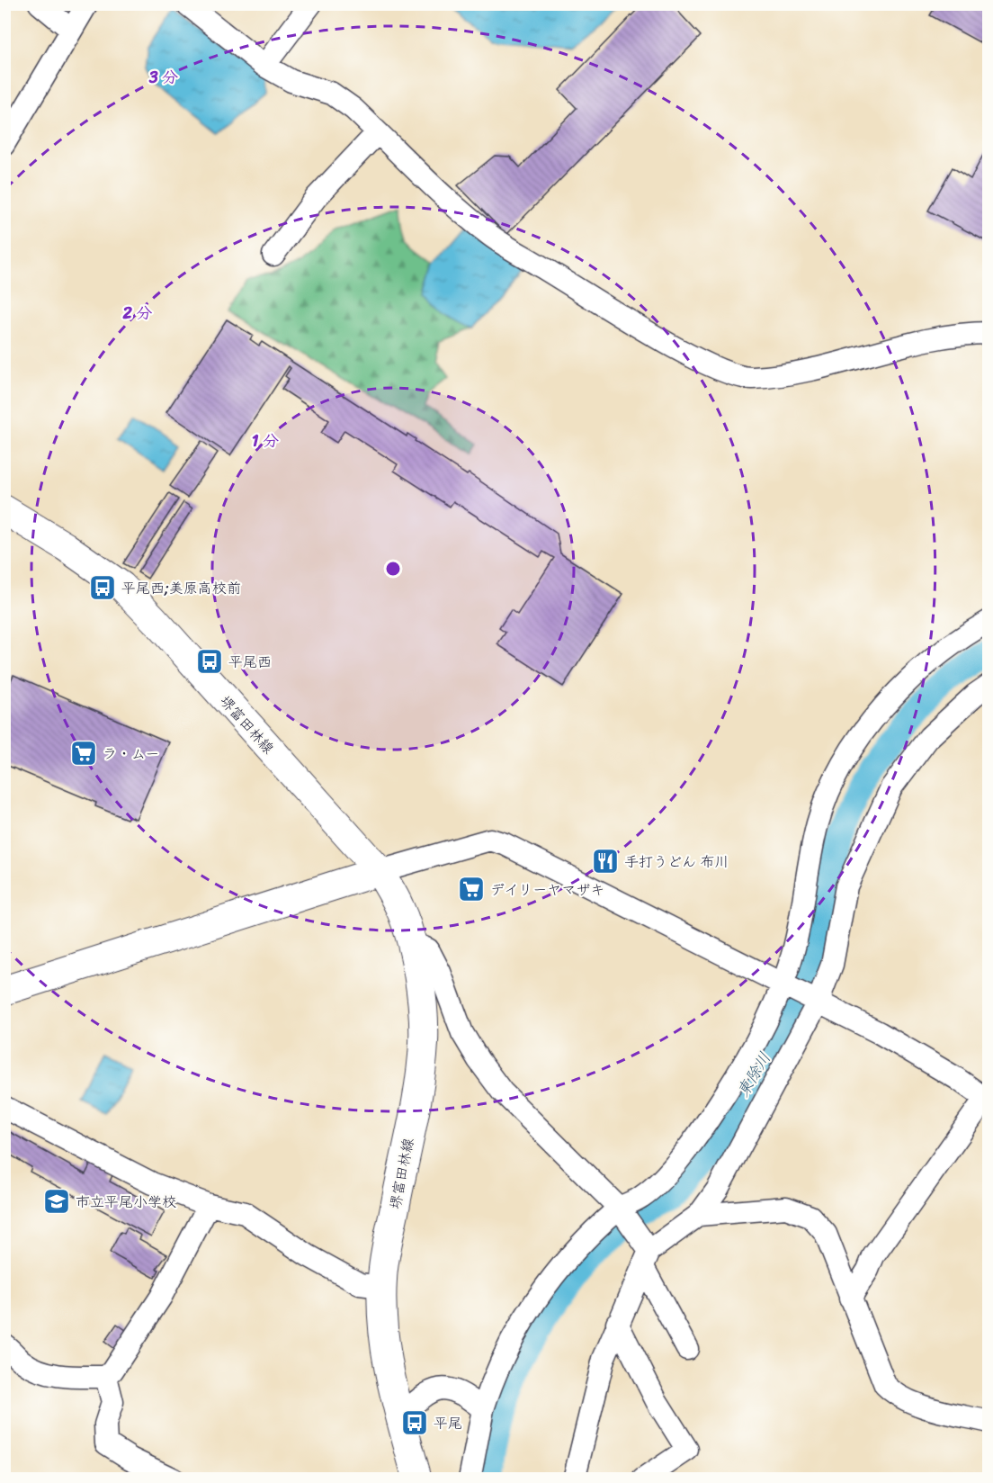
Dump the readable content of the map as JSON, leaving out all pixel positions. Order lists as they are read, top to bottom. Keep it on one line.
{"streets":{"main road":["堺富田林線"]},"water":["東除川"],"places":{"bus stop":["平尾西;美原高校前","平尾西","平尾"],"supermarket":["ラ・ムー","デイリーヤマザキ"],"restaurant":["手打うどん 布川"],"school or university":["市立平尾小学校"]},"rings":["3 分","2 分","1 分"]}
